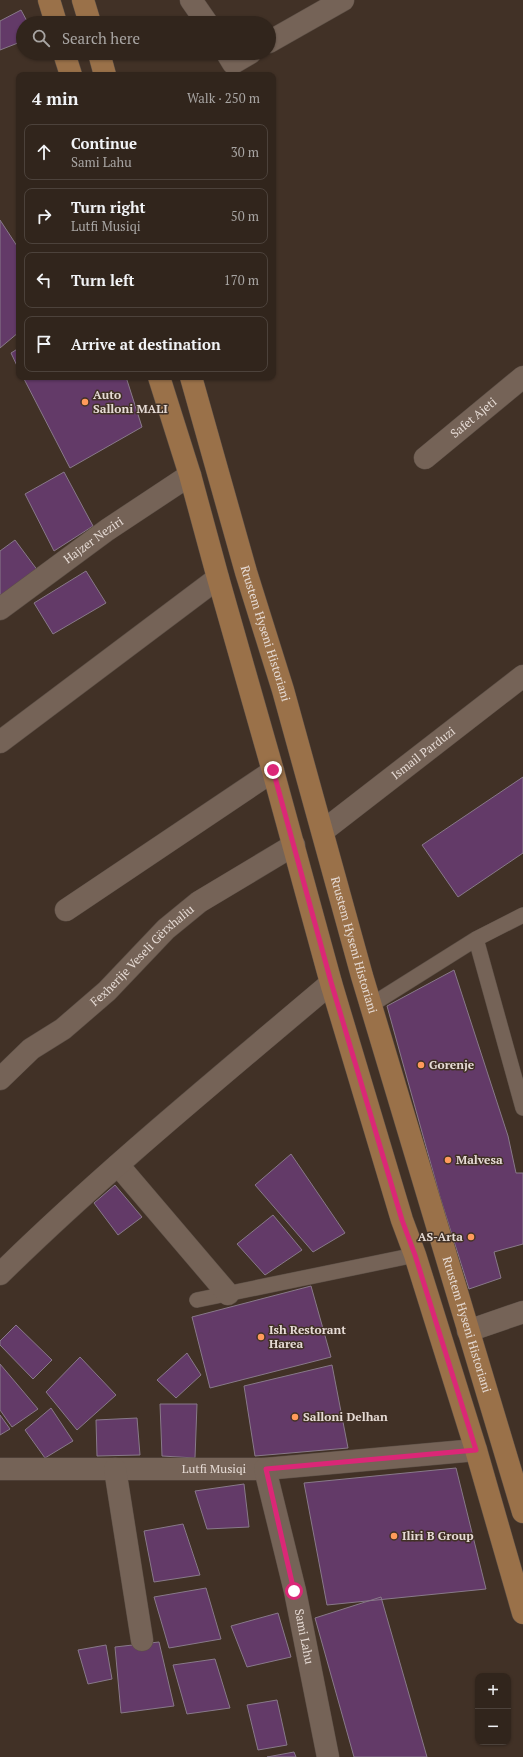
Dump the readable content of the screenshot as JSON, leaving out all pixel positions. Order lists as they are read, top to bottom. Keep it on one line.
{"streets":{"main road":["Rrustem Hyseni Historiani"],"street":["Safet Ajeti","Hajzer Neziri","Ismail Parduzi","Fexherije Veseli Gërxhaliu","Lutfi Musiqi","Sami Lahu"]},"crossings":[["Rrustem Hyseni Historiani","Ismail Parduzi"],["Lutfi Musiqi","Sami Lahu"]],"places":["Auto Salloni MALI","Gorenje","Malvesa","AS-Arta","Ish Restorant Harea","Salloni Delhan","Iliri B Group"],"page":{"search":"Search here","heading":["4 min","Walk · 250 m"],"list":[["Continue","Sami Lahu","30 m"],["Turn right","Lutfi Musiqi","50 m"],["Turn left","170 m"],"Arrive at destination"],"map_buttons":["+","−"]}}
